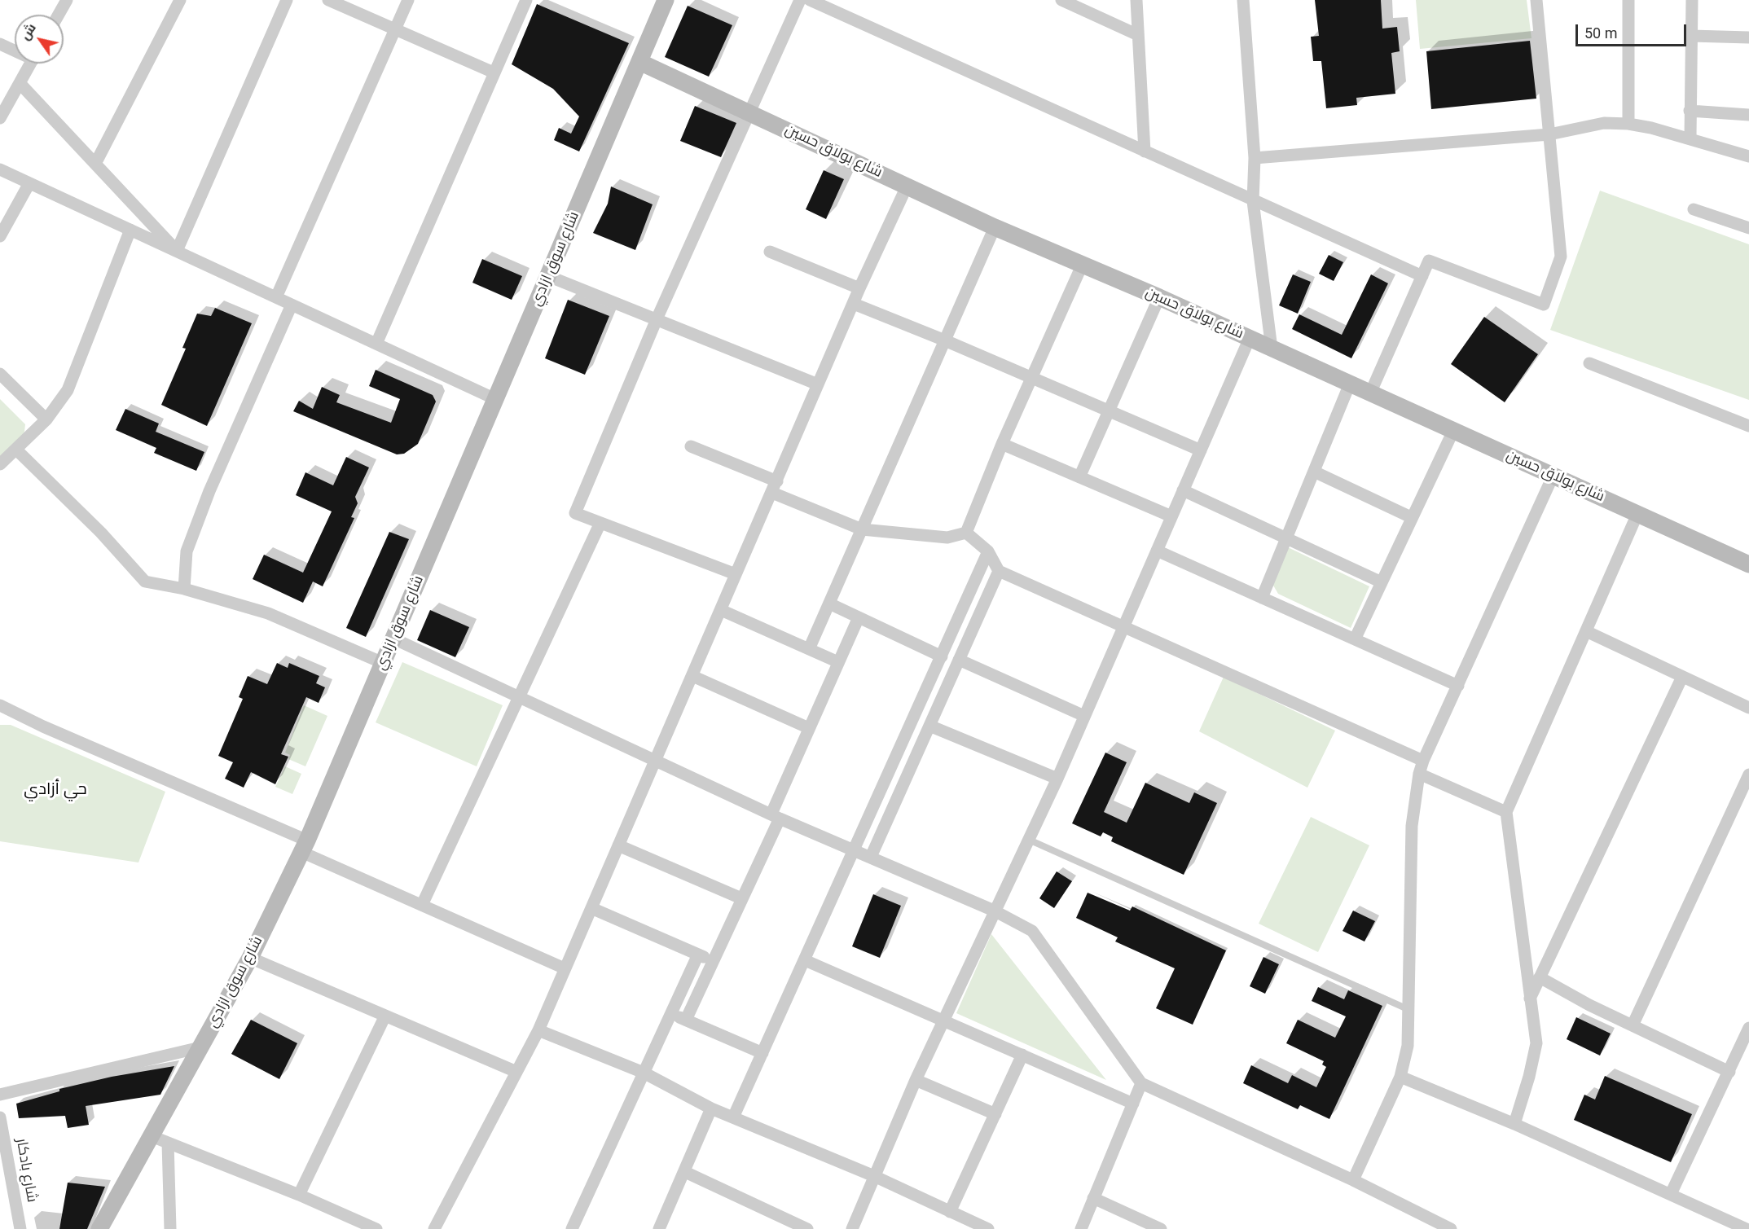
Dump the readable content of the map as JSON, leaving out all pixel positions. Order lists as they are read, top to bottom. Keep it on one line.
{"streets":{"street":["شارع بولاق حسين","شارع سوق ازادي","شارع بادكار"]},"crossings":[["شارع بولاق حسين","شارع سوق ازادي"]],"districts":["حي أزادي"],"scale_bar":"50 m","north":"top left"}
